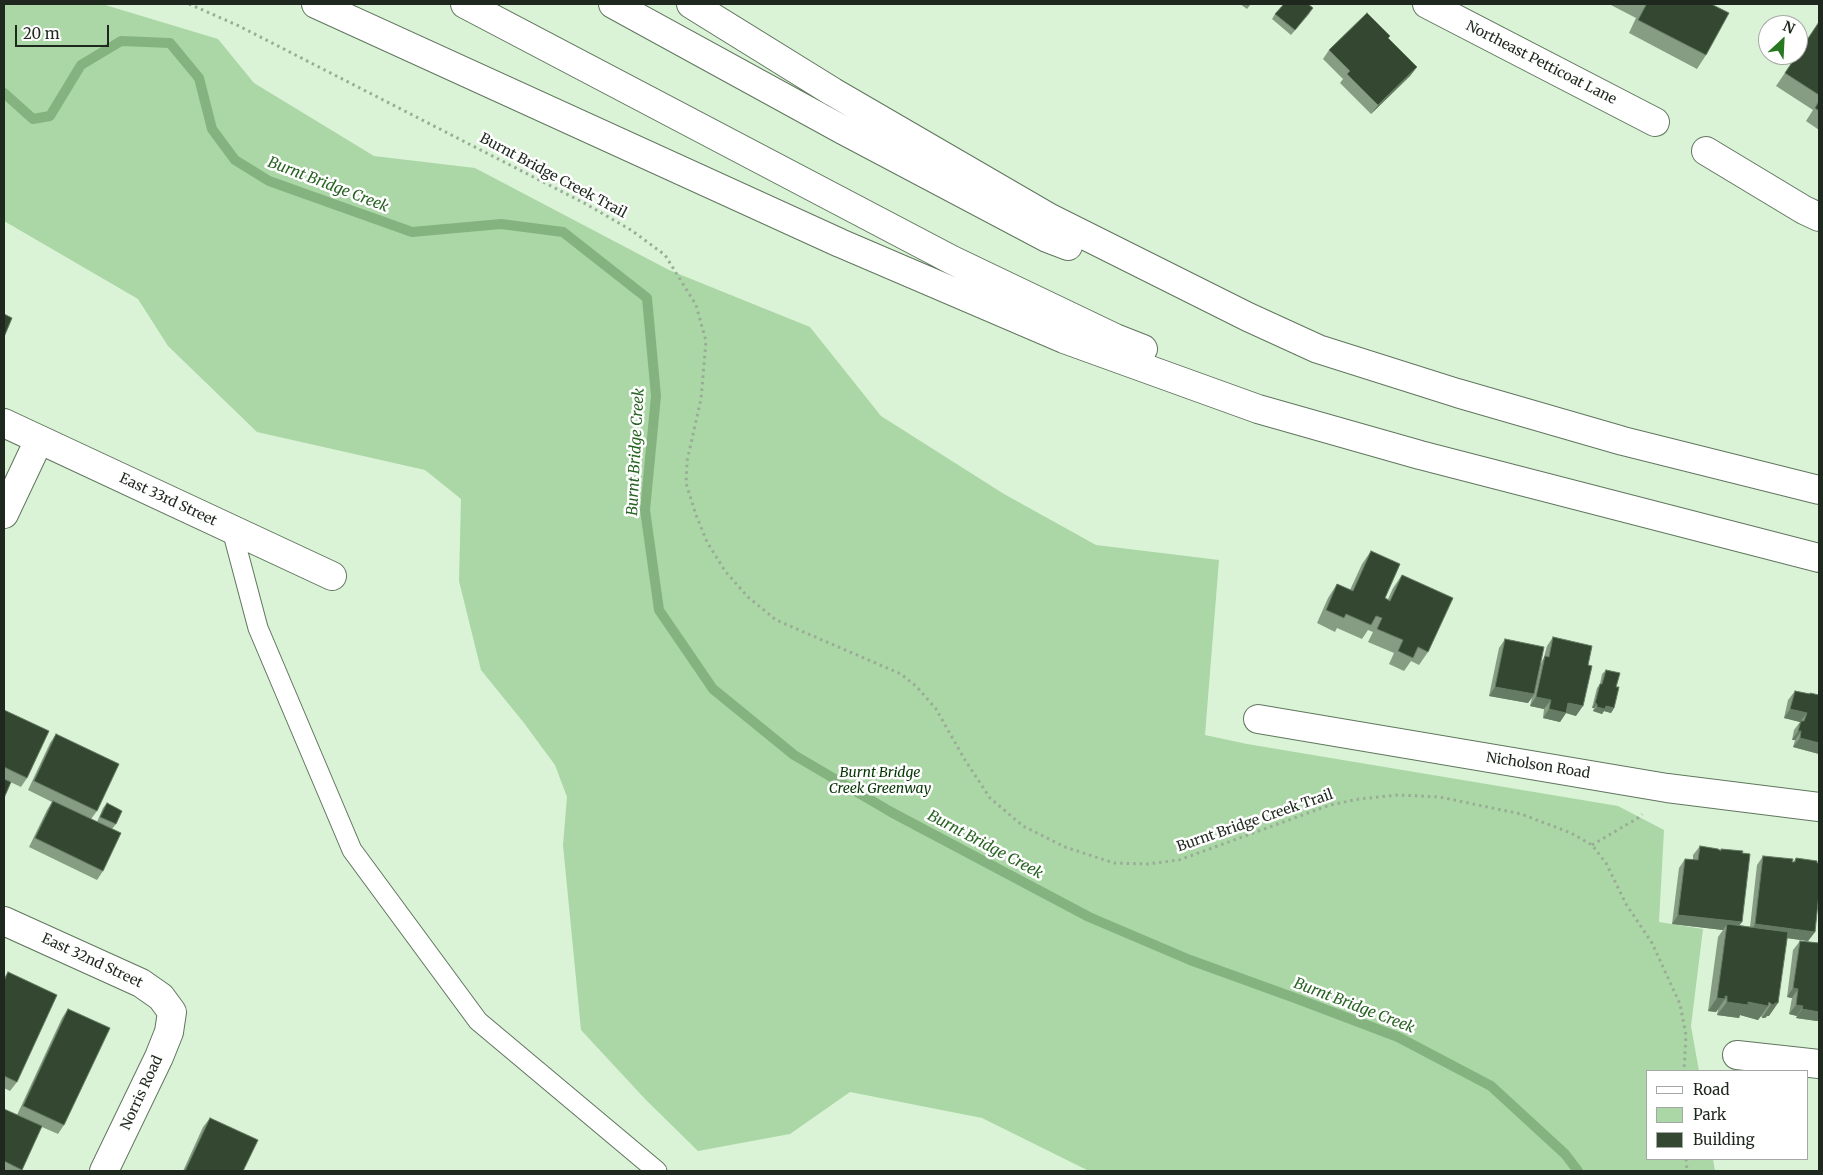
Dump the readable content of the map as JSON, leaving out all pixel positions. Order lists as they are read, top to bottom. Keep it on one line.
{"streets":{"main road":["Northeast Petticoat Lane","East 33rd Street","Nicholson Road","East 32nd Street","Norris Road"],"path":["Burnt Bridge Creek Trail"]},"crossings":[["East 32nd Street","Norris Road"]],"water":["Burnt Bridge Creek"],"parks":["Burnt Bridge Creek Greenway"],"legend":["Road","Park","Building"],"scale_bar":"20 m","north":"top right"}
